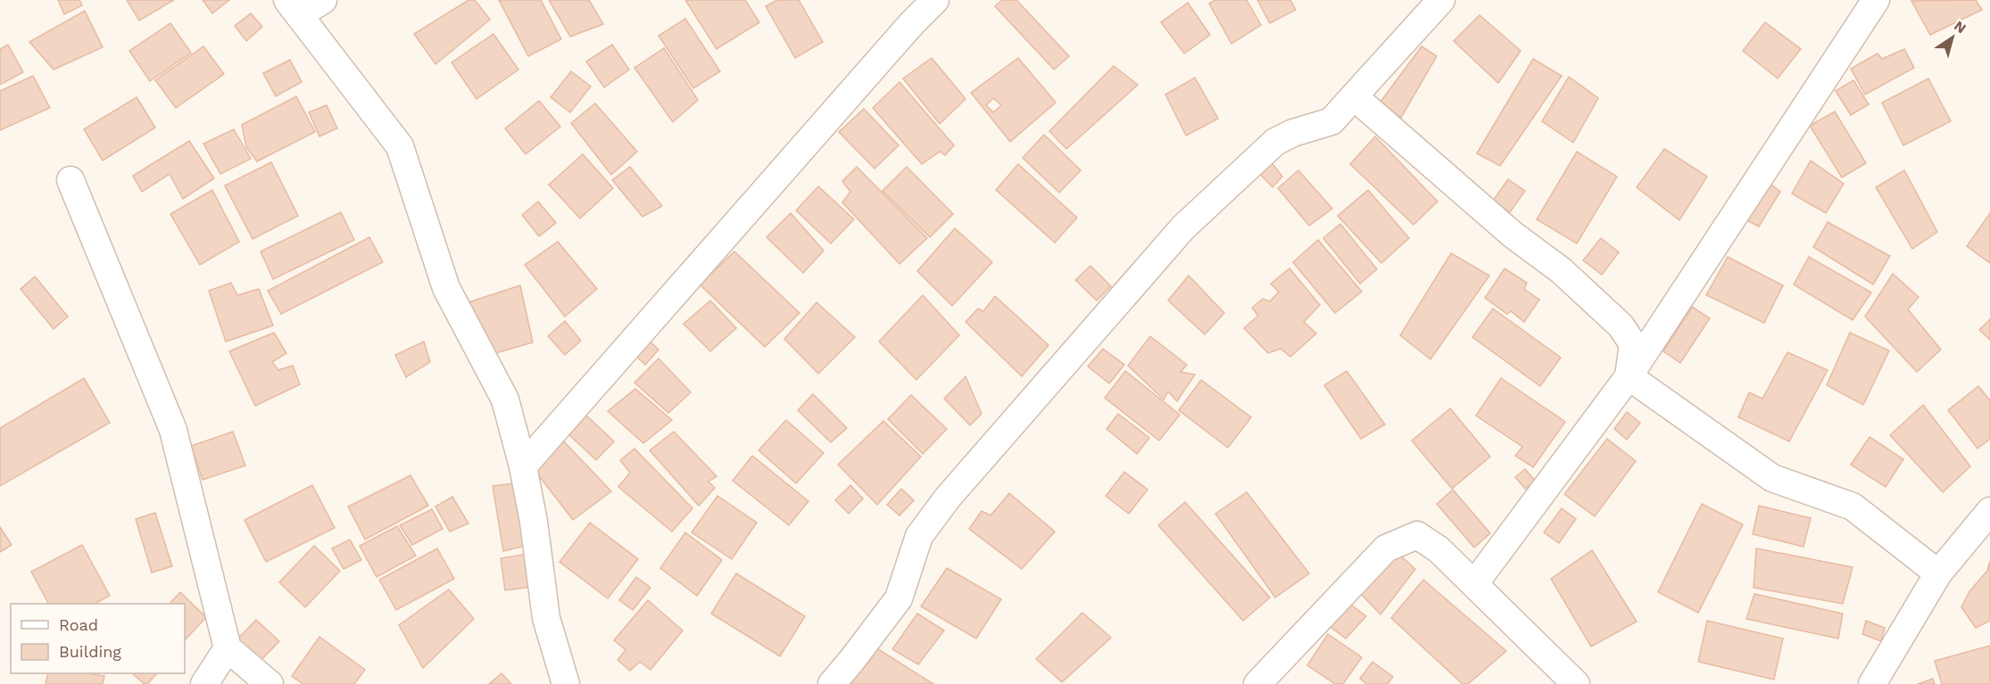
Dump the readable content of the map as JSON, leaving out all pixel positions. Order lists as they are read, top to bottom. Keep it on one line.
{"legend":["Road","Building"],"north":"top right"}
